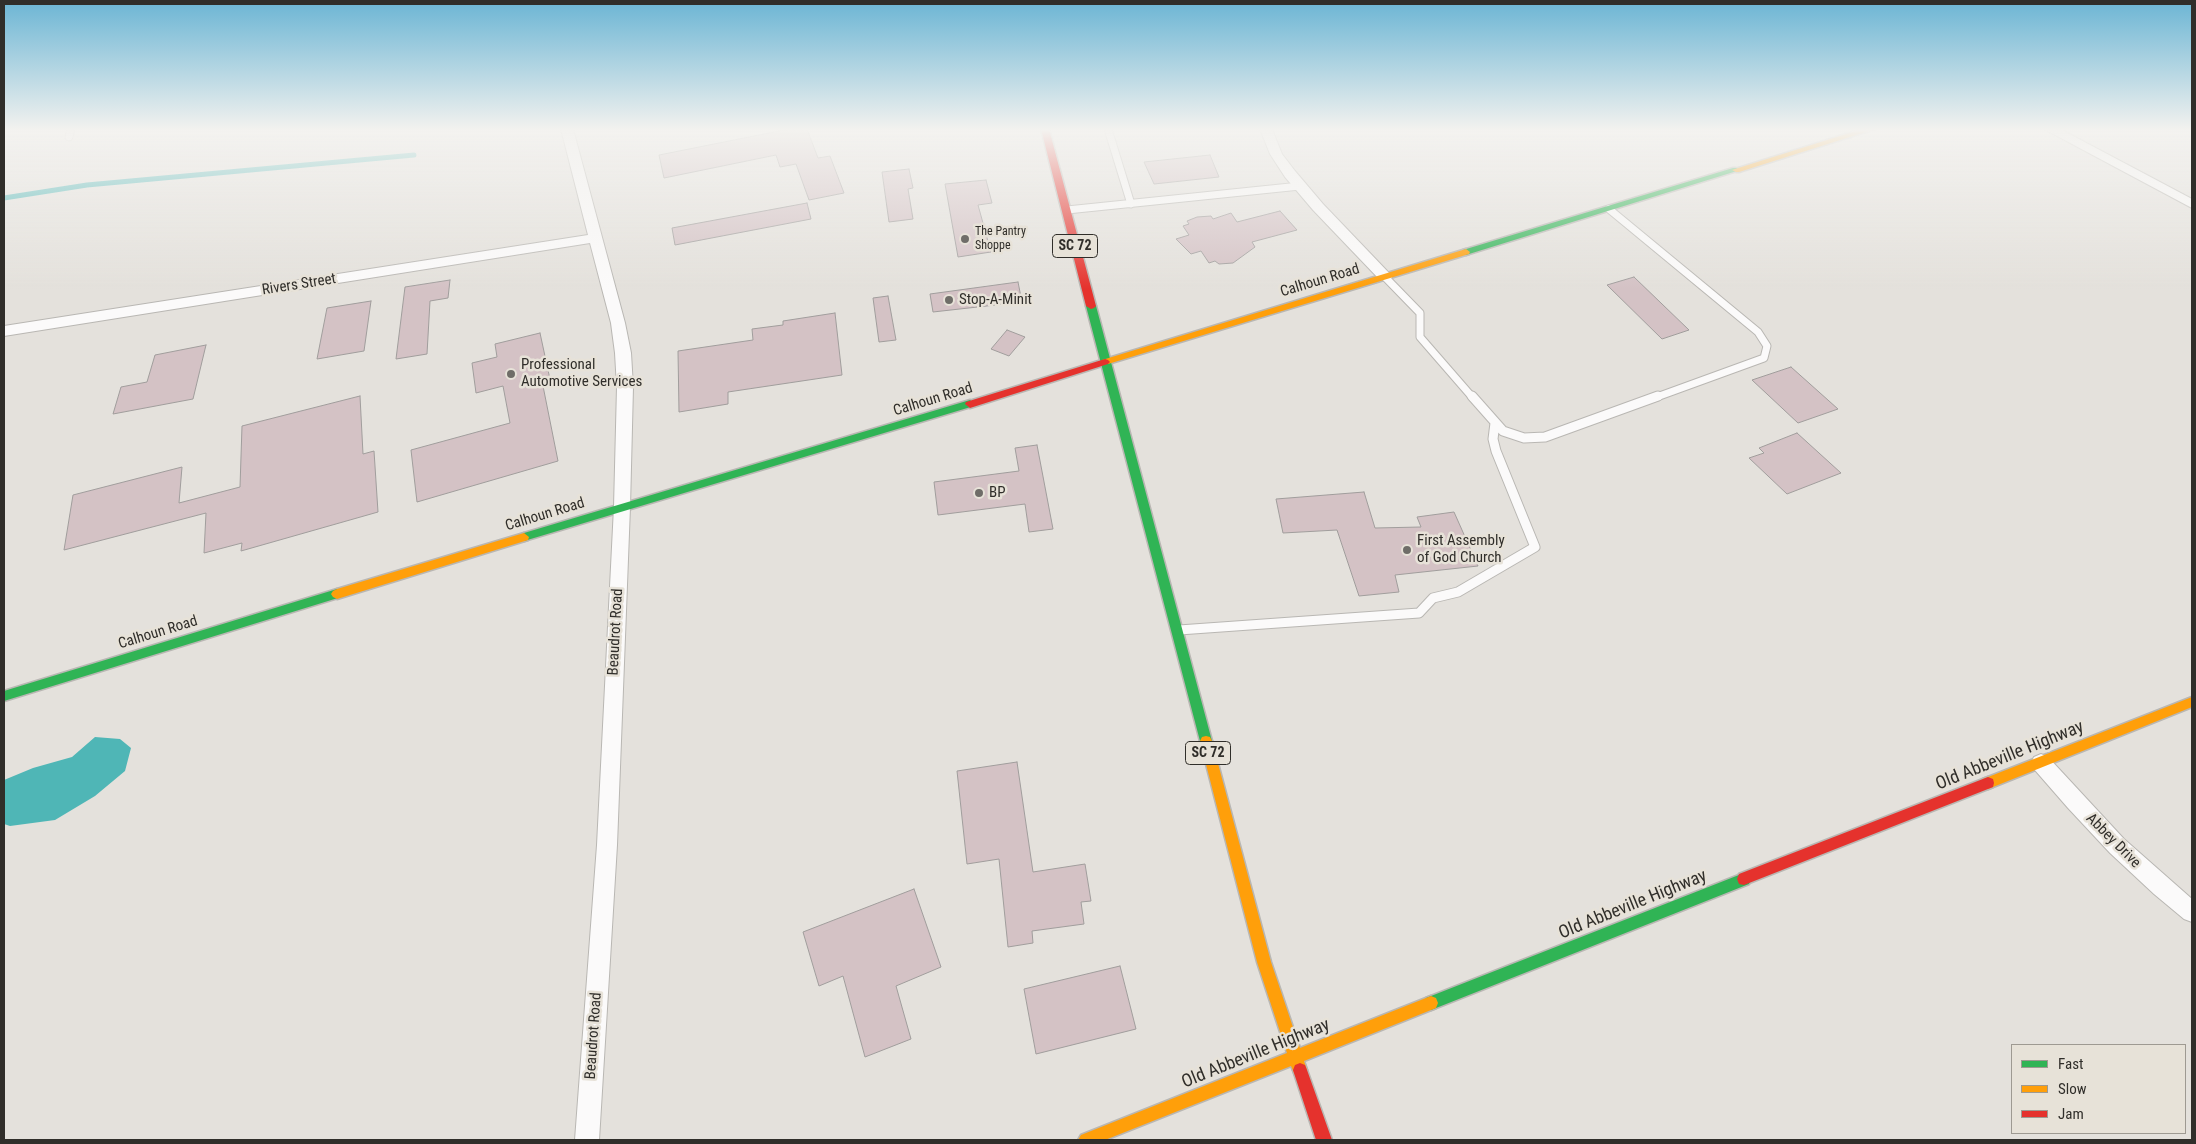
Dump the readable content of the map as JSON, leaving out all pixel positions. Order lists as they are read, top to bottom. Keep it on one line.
{"streets":{"main road":["SC 72","Calhoun Road","Old Abbeville Highway"],"street":["Rivers Street","Beaudrot Road","Abbey Drive"]},"crossings":[["SC 72","Calhoun Road"],["SC 72","Old Abbeville Highway"],["Calhoun Road","Beaudrot Road"],["Rivers Street","Beaudrot Road"],["Old Abbeville Highway","Abbey Drive"]],"places":["The Pantry Shoppe","Stop-A-Minit","Professional Automotive Services","BP","First Assembly of God Church"],"legend":["Fast","Slow","Jam"]}
